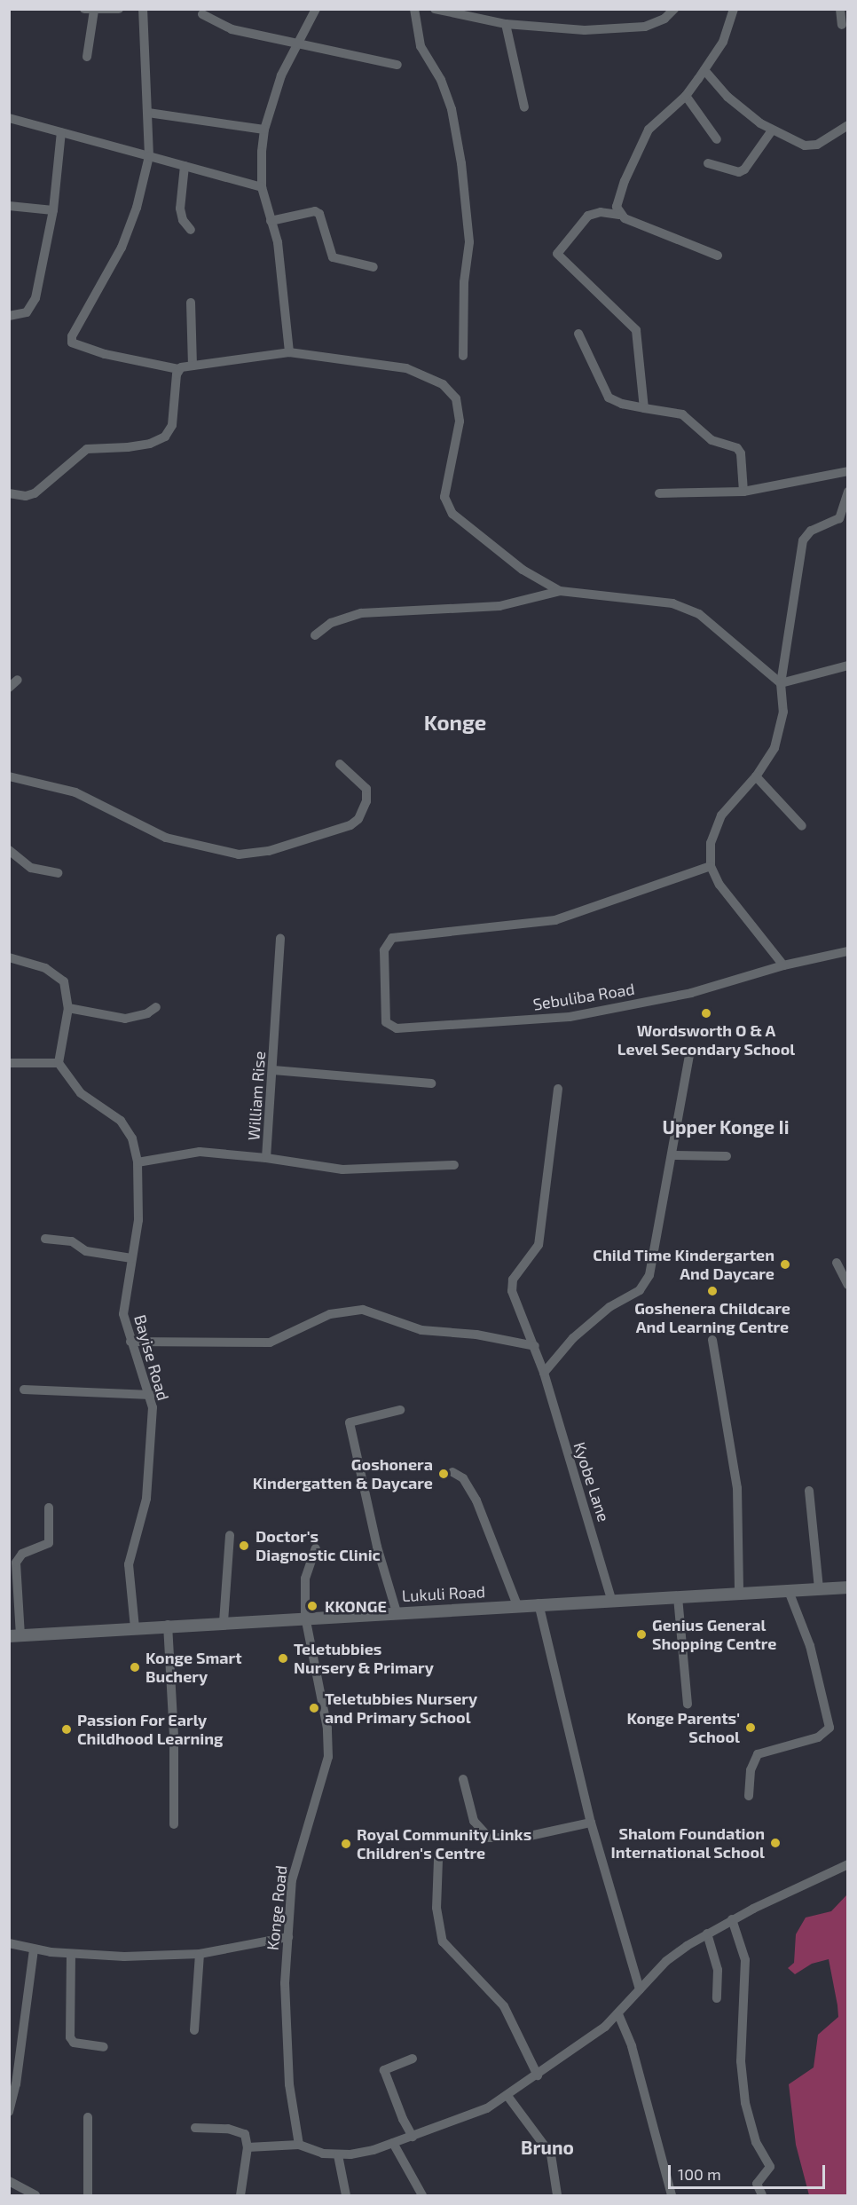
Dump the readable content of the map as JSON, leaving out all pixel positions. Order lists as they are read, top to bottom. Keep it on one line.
{"streets":{"street":["Sebuliba Road","William Rise","Bayise Road","Kyobe Lane","Lukuli Road","Konge Road"]},"crossings":[["William Rise","Bayise Road"],["Bayise Road","Lukuli Road"],["Kyobe Lane","Lukuli Road"],["Lukuli Road","Konge Road"]],"districts":["Konge","Upper Konge Ii","Bruno"],"places":["Wordsworth O & A Level Secondary School","Child Time Kindergarten And Daycare","Goshenera Childcare And Learning Centre","Goshonera Kindergatten & Daycare","Doctor's Diagnostic Clinic","KKONGE","Genius General Shopping Centre","Teletubbies Nursery & Primary","Konge Smart Buchery","Teletubbies Nursery and Primary School","Konge Parents' School","Passion For Early Childhood Learning","Shalom Foundation International School","Royal Community Links Children's Centre"],"scale_bar":"100 m"}
